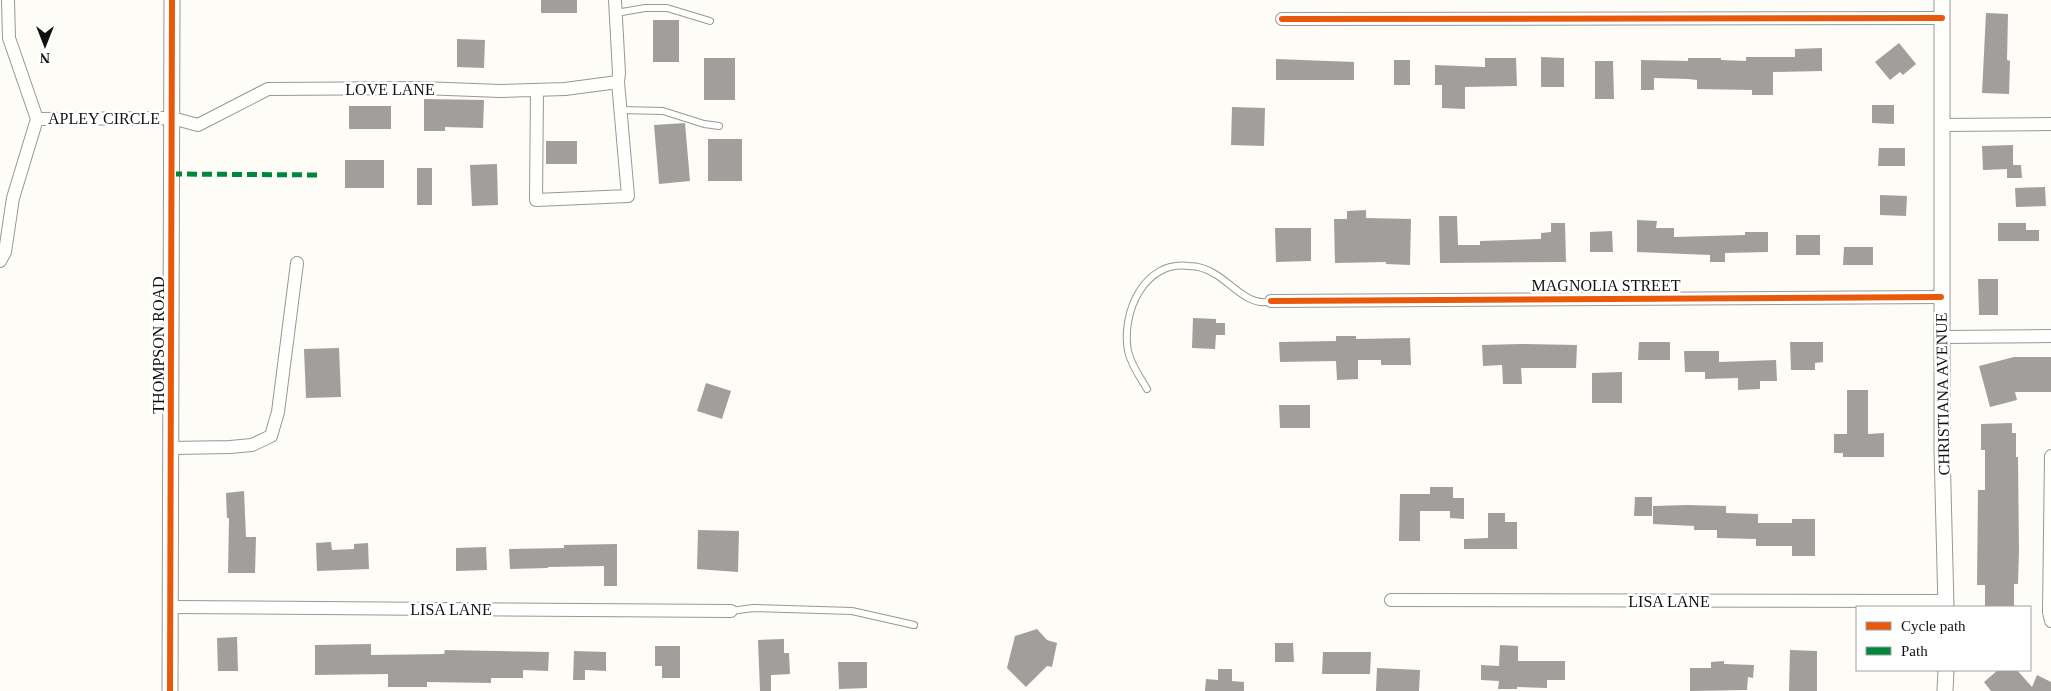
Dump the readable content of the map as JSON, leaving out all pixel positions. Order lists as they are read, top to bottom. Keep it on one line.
{"streets":{"street":["LOVE LANE","APLEY CIRCLE","MAGNOLIA STREET","THOMPSON ROAD","CHRISTIANA AVENUE","LISA LANE"]},"crossings":[["LOVE LANE","APLEY CIRCLE"],["LOVE LANE","THOMPSON ROAD"],["APLEY CIRCLE","THOMPSON ROAD"],["MAGNOLIA STREET","CHRISTIANA AVENUE"],["THOMPSON ROAD","LISA LANE"],["CHRISTIANA AVENUE","LISA LANE"]],"legend":["Cycle path","Path"],"north":"bottom"}
